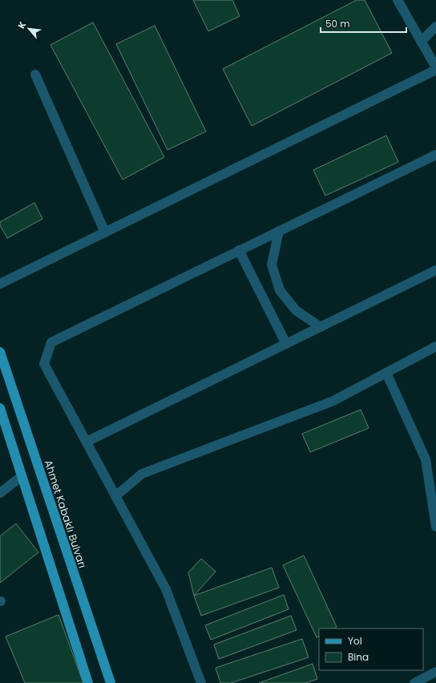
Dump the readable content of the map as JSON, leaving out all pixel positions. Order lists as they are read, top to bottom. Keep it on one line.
{"streets":{"main road":["Ahmet Kabaklı Bulvarı"]},"legend":["Yol","Bina"],"scale_bar":"50 m","north":"top left"}
